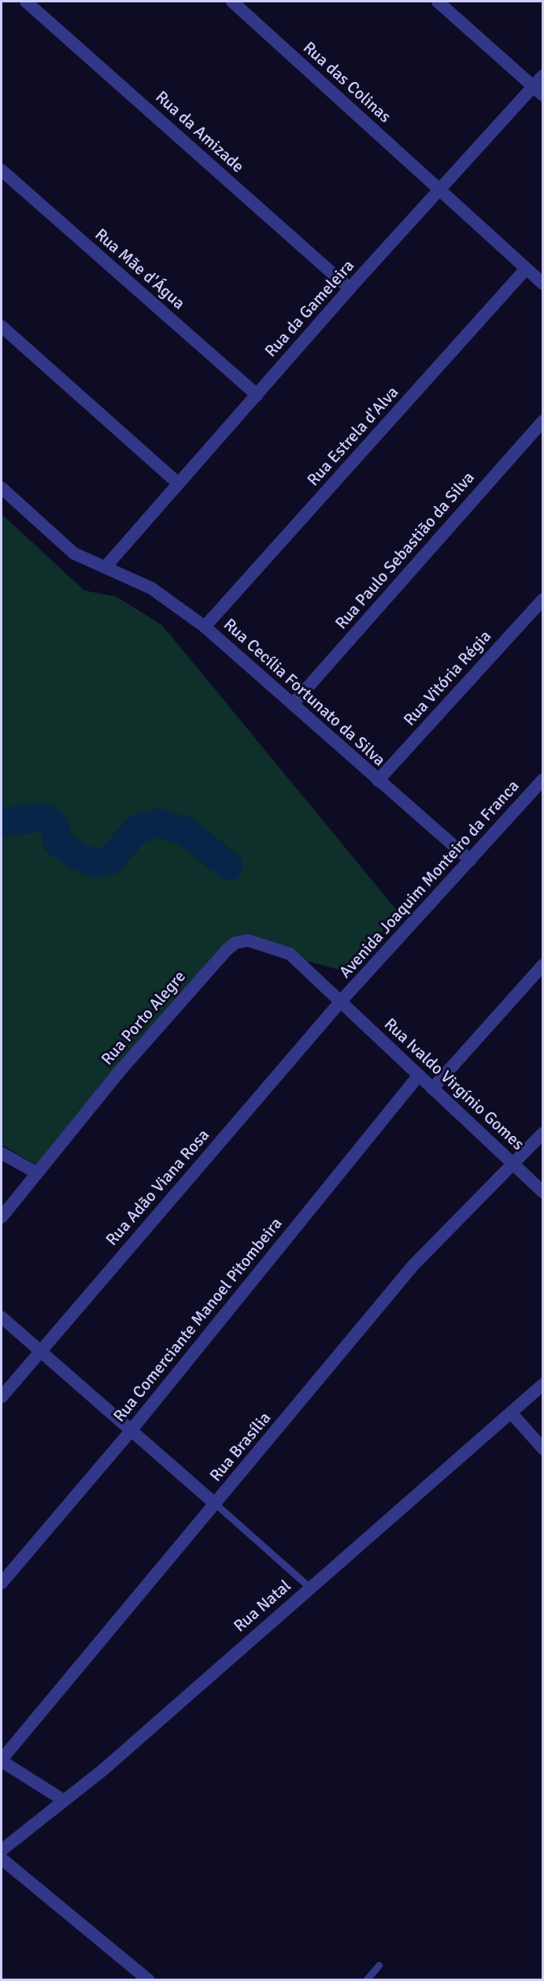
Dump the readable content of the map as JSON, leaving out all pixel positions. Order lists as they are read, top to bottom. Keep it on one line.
{"streets":{"street":["Rua das Colinas","Rua da Amizade","Rua Mãe d'Água","Rua da Gameleira","Rua Estrela d'Alva","Rua Paulo Sebastião da Silva","Rua Vitória Régia","Rua Cecília Fortunato da Silva","Avenida Joaquim Monteiro da Franca","Rua Porto Alegre","Rua Ivaldo Virgínio Gomes","Rua Adão Viana Rosa","Rua Comerciante Manoel Pitombeira","Rua Brasília","Rua Natal"]},"crossings":[["Rua das Colinas","Rua da Gameleira"],["Rua das Colinas","Rua Estrela d'Alva"],["Rua da Amizade","Rua da Gameleira"],["Rua Mãe d'Água","Rua da Gameleira"],["Rua da Gameleira","Rua Cecília Fortunato da Silva"],["Rua Estrela d'Alva","Rua Cecília Fortunato da Silva"],["Rua Paulo Sebastião da Silva","Rua Cecília Fortunato da Silva"],["Rua Vitória Régia","Rua Cecília Fortunato da Silva"],["Rua Cecília Fortunato da Silva","Avenida Joaquim Monteiro da Franca"],["Avenida Joaquim Monteiro da Franca","Rua Porto Alegre"],["Avenida Joaquim Monteiro da Franca","Rua Ivaldo Virgínio Gomes"],["Avenida Joaquim Monteiro da Franca","Rua Adão Viana Rosa"],["Rua Porto Alegre","Rua Ivaldo Virgínio Gomes"],["Rua Porto Alegre","Rua Adão Viana Rosa"],["Rua Ivaldo Virgínio Gomes","Rua Adão Viana Rosa"],["Rua Ivaldo Virgínio Gomes","Rua Comerciante Manoel Pitombeira"],["Rua Ivaldo Virgínio Gomes","Rua Brasília"]]}
